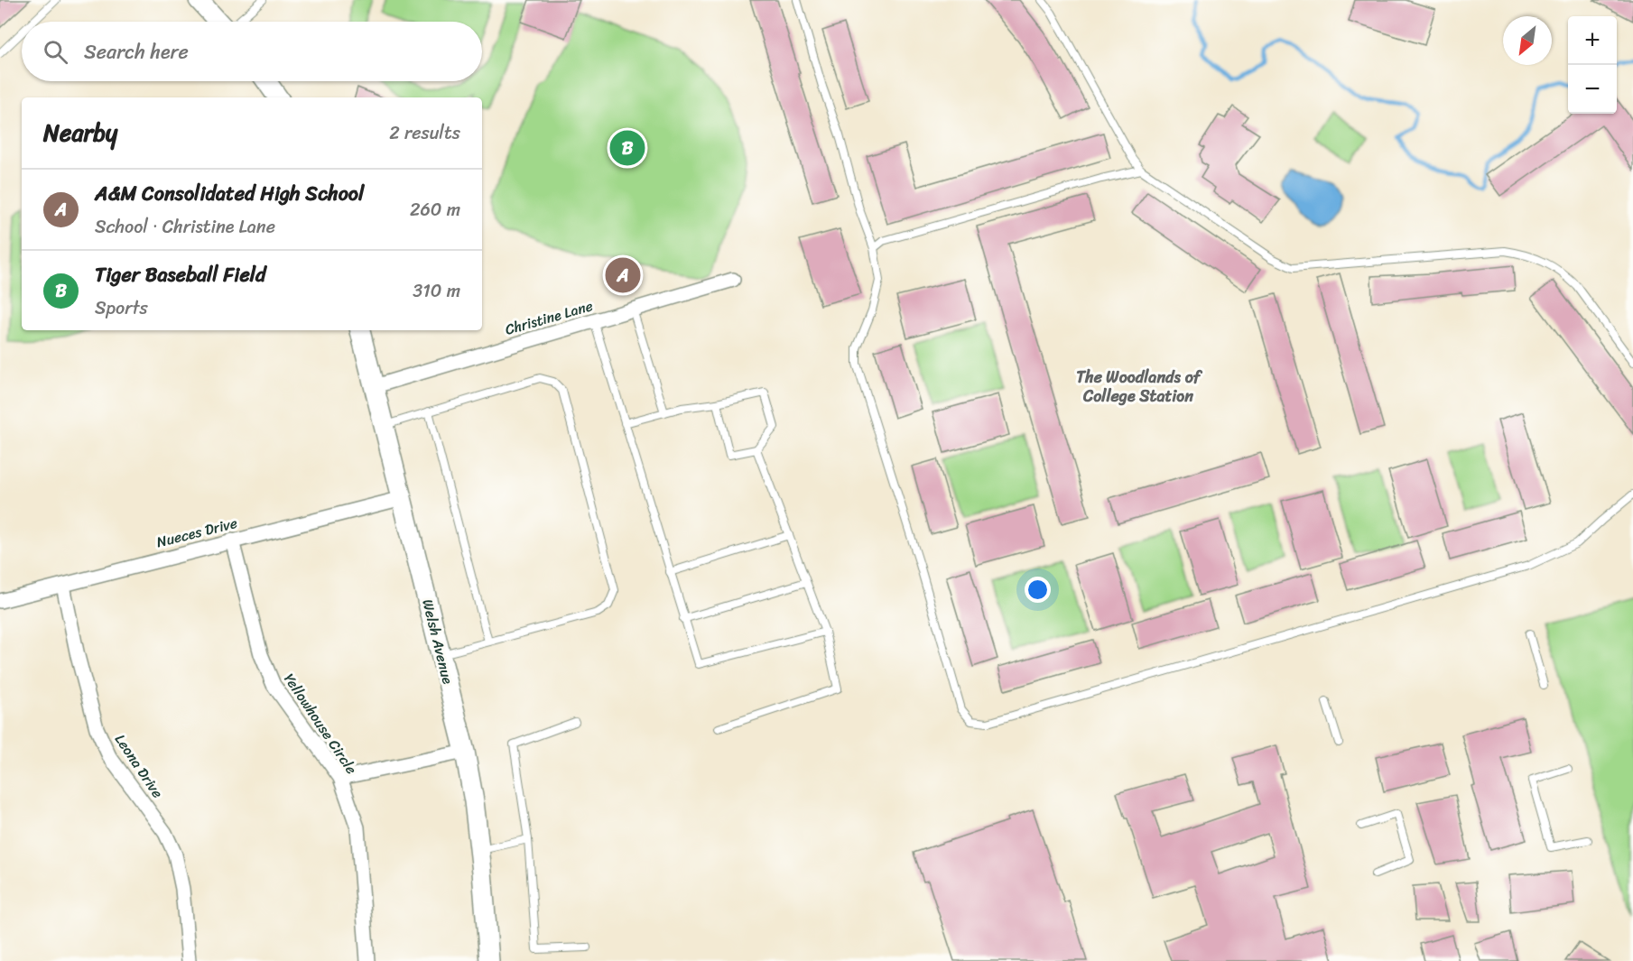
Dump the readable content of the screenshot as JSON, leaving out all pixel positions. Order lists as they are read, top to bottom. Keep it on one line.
{"streets":{"main road":["Welsh Avenue"],"street":["Christine Lane","Nueces Drive","Yellowhouse Circle","Leona Drive"]},"crossings":[["Christine Lane","Welsh Avenue"],["Nueces Drive","Welsh Avenue"],["Nueces Drive","Yellowhouse Circle"],["Nueces Drive","Leona Drive"]],"districts":["The Woodlands of College Station"],"north":"bottom left","page":{"map_buttons":["+","−"],"search":"Search here","heading":["Nearby","2 results"],"pins":["B","A"],"list":[{"mark":"A","name":"A&M Consolidated High School","note":"School · Christine Lane","value":"260 m"},{"mark":"B","name":"Tiger Baseball Field","note":"Sports","value":"310 m"}]}}
